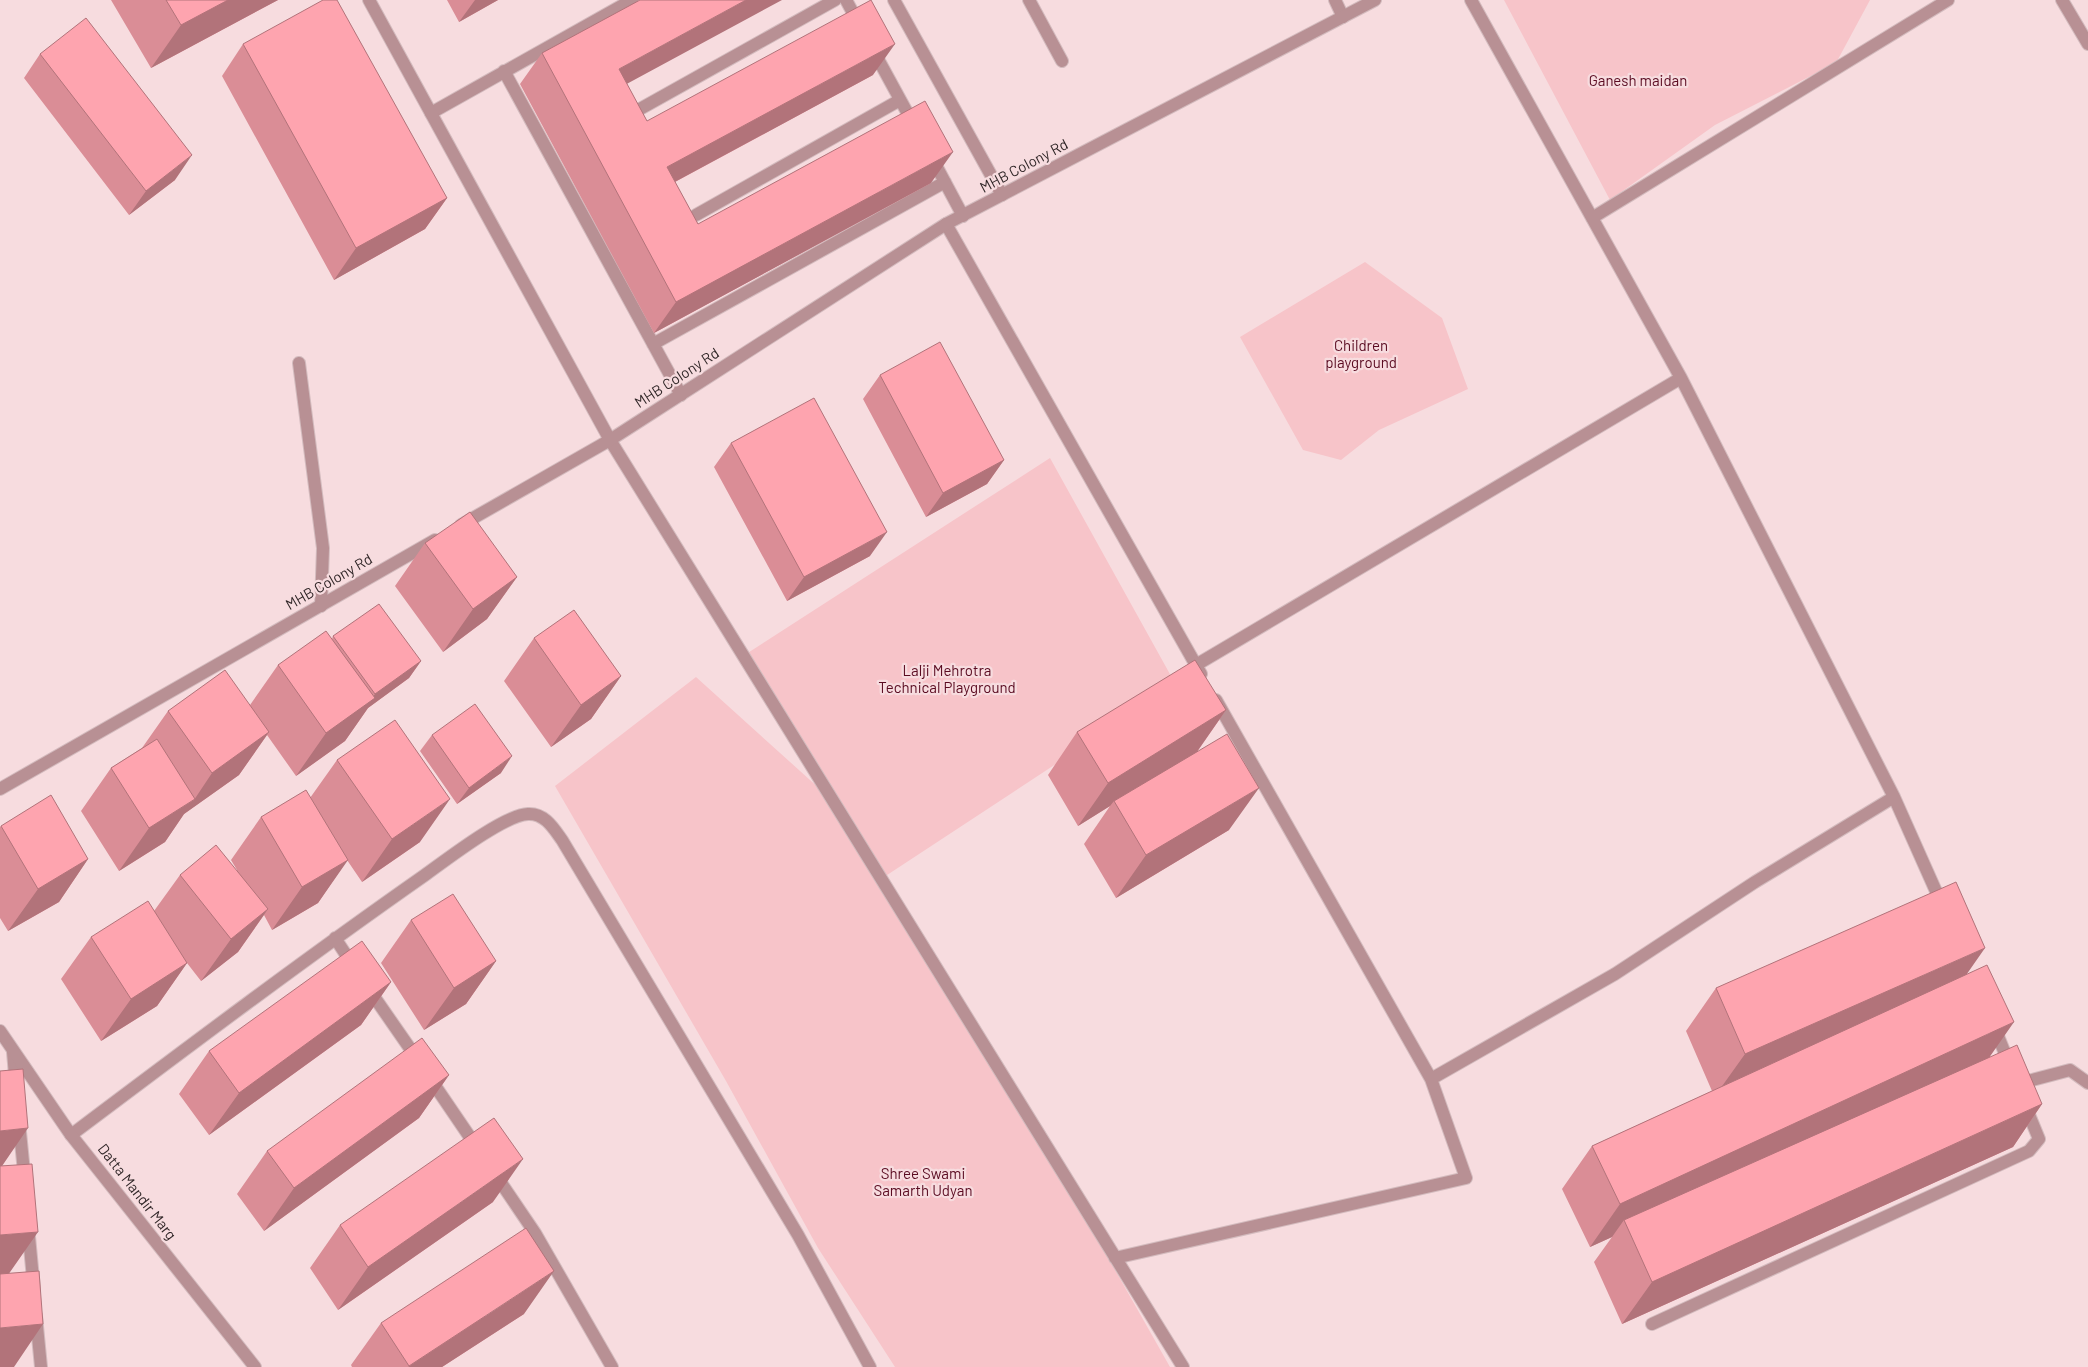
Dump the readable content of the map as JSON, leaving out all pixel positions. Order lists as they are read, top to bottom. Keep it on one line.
{"streets":{"street":["MHB Colony Rd","Datta Mandir Marg"]},"parks":["Ganesh maidan","Children playground","Lalji Mehrotra Technical Playground","Shree Swami Samarth Udyan"]}
